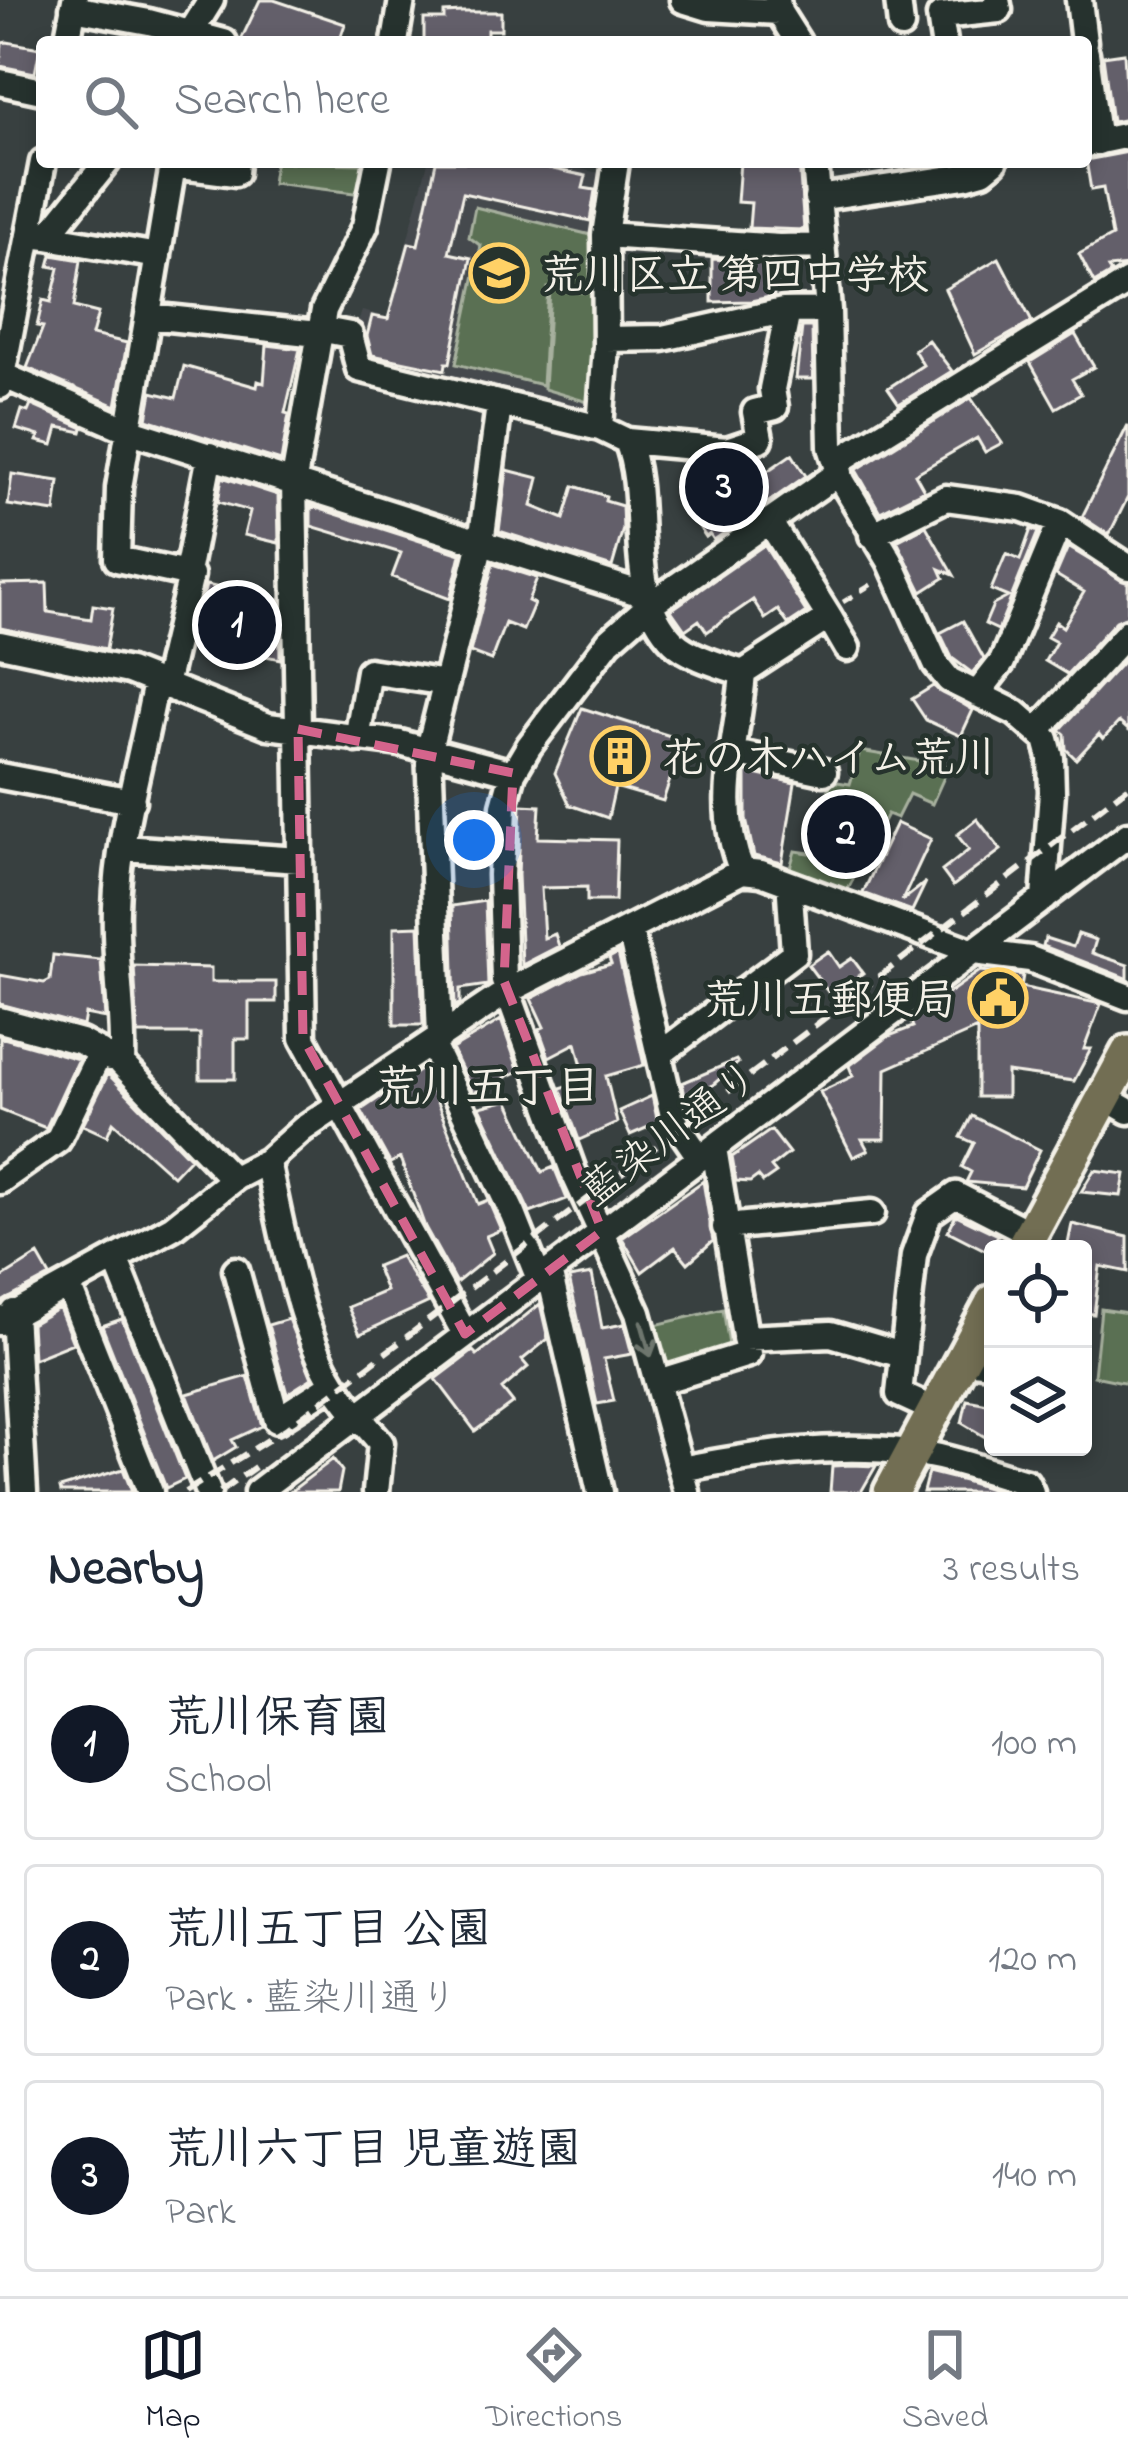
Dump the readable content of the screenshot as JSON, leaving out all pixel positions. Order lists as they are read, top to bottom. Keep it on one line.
{"streets":{"street":["藍染川通り"]},"districts":["荒川五丁目"],"places":{"school or university":["荒川区立 第四中学校"],"building":["花の木ハイム荒川"],"public building":["荒川五郵便局"]},"page":{"search":"Search here","pins":["3","1","2"],"heading":["Nearby","3 results"],"list":[{"mark":"1","name":"荒川保育園","note":"School","value":"100 m"},{"mark":"2","name":"荒川五丁目 公園","note":"Park · 藍染川通り","value":"120 m"},{"mark":"3","name":"荒川六丁目 児童遊園","note":"Park","value":"140 m"}],"nav":["Map","Directions","Saved"]}}
